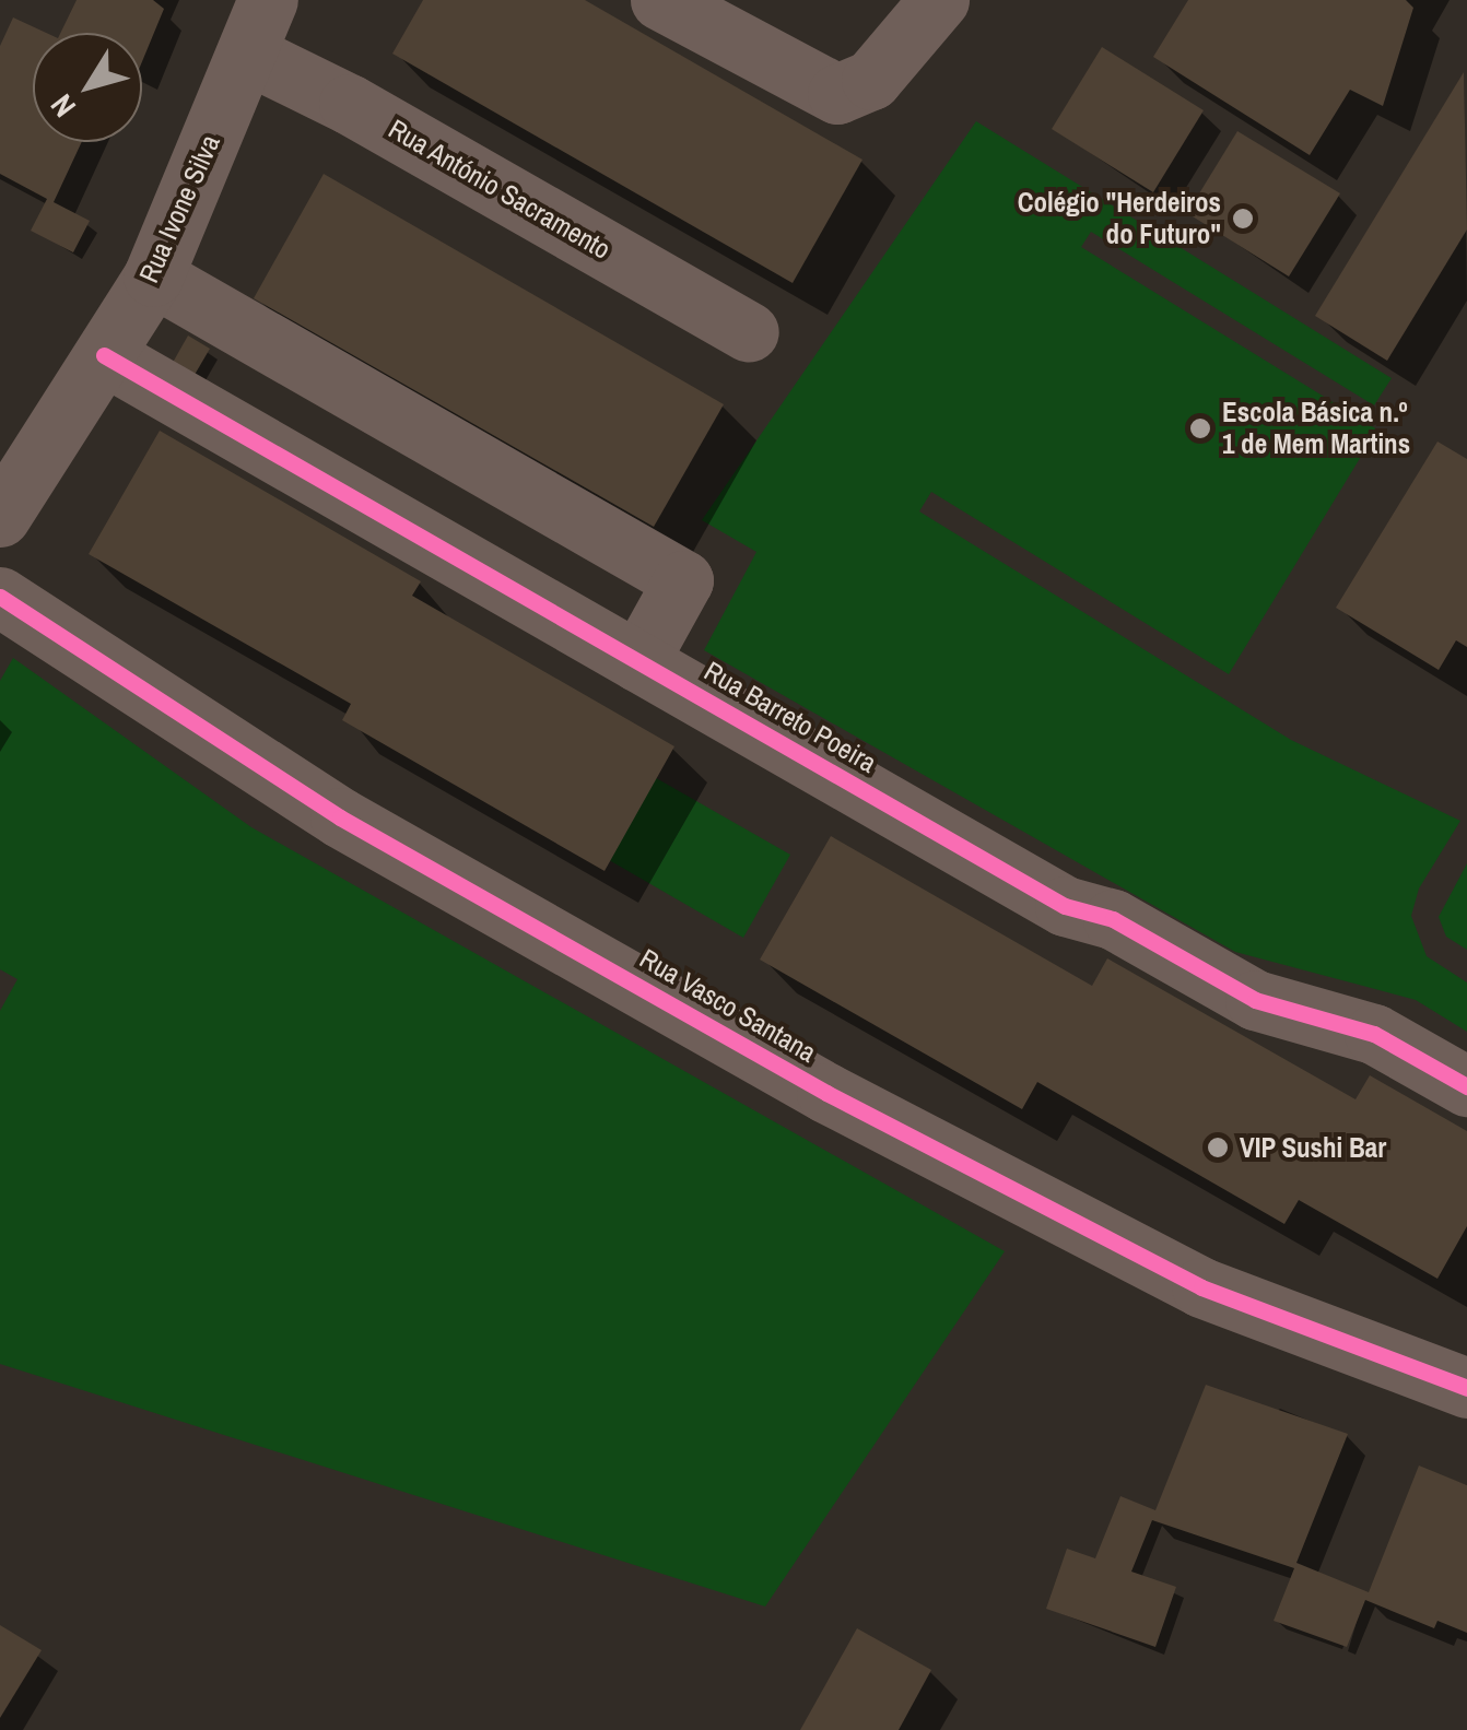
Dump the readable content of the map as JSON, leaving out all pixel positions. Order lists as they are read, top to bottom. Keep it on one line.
{"streets":{"street":["Rua António Sacramento","Rua Ivone Silva","Rua Barreto Poeira","Rua Vasco Santana"]},"crossings":[["Rua António Sacramento","Rua Ivone Silva"],["Rua Ivone Silva","Rua Barreto Poeira"]],"places":["Colégio \"Herdeiros do Futuro\"","Escola Básica n.º 1 de Mem Martins","VIP Sushi Bar"],"north":"bottom left"}
